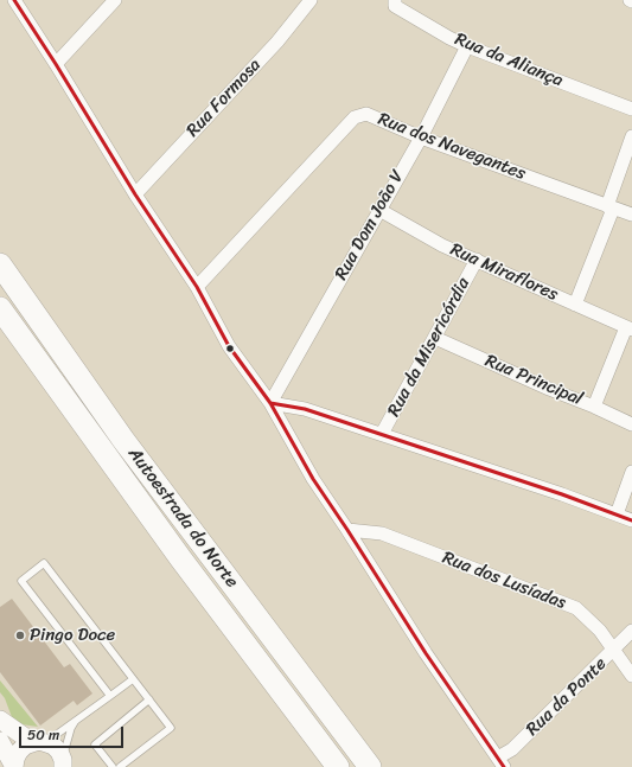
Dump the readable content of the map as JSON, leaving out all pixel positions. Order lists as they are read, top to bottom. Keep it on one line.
{"streets":{"highway":["Autoestrada do Norte"],"street":["Rua da Aliança","Rua Formosa","Rua dos Navegantes","Rua Dom João V","Rua Miraflores","Rua da Misericórdia","Rua Principal","Rua dos Lusíadas","Rua da Ponte"]},"crossings":[["Rua da Aliança","Rua Dom João V"],["Rua dos Navegantes","Rua Dom João V"],["Rua Dom João V","Rua Miraflores"],["Rua Miraflores","Rua da Misericórdia"],["Rua da Misericórdia","Rua Principal"],["Rua dos Lusíadas","Rua da Ponte"]],"places":["Pingo Doce"],"scale_bar":"50 m"}
